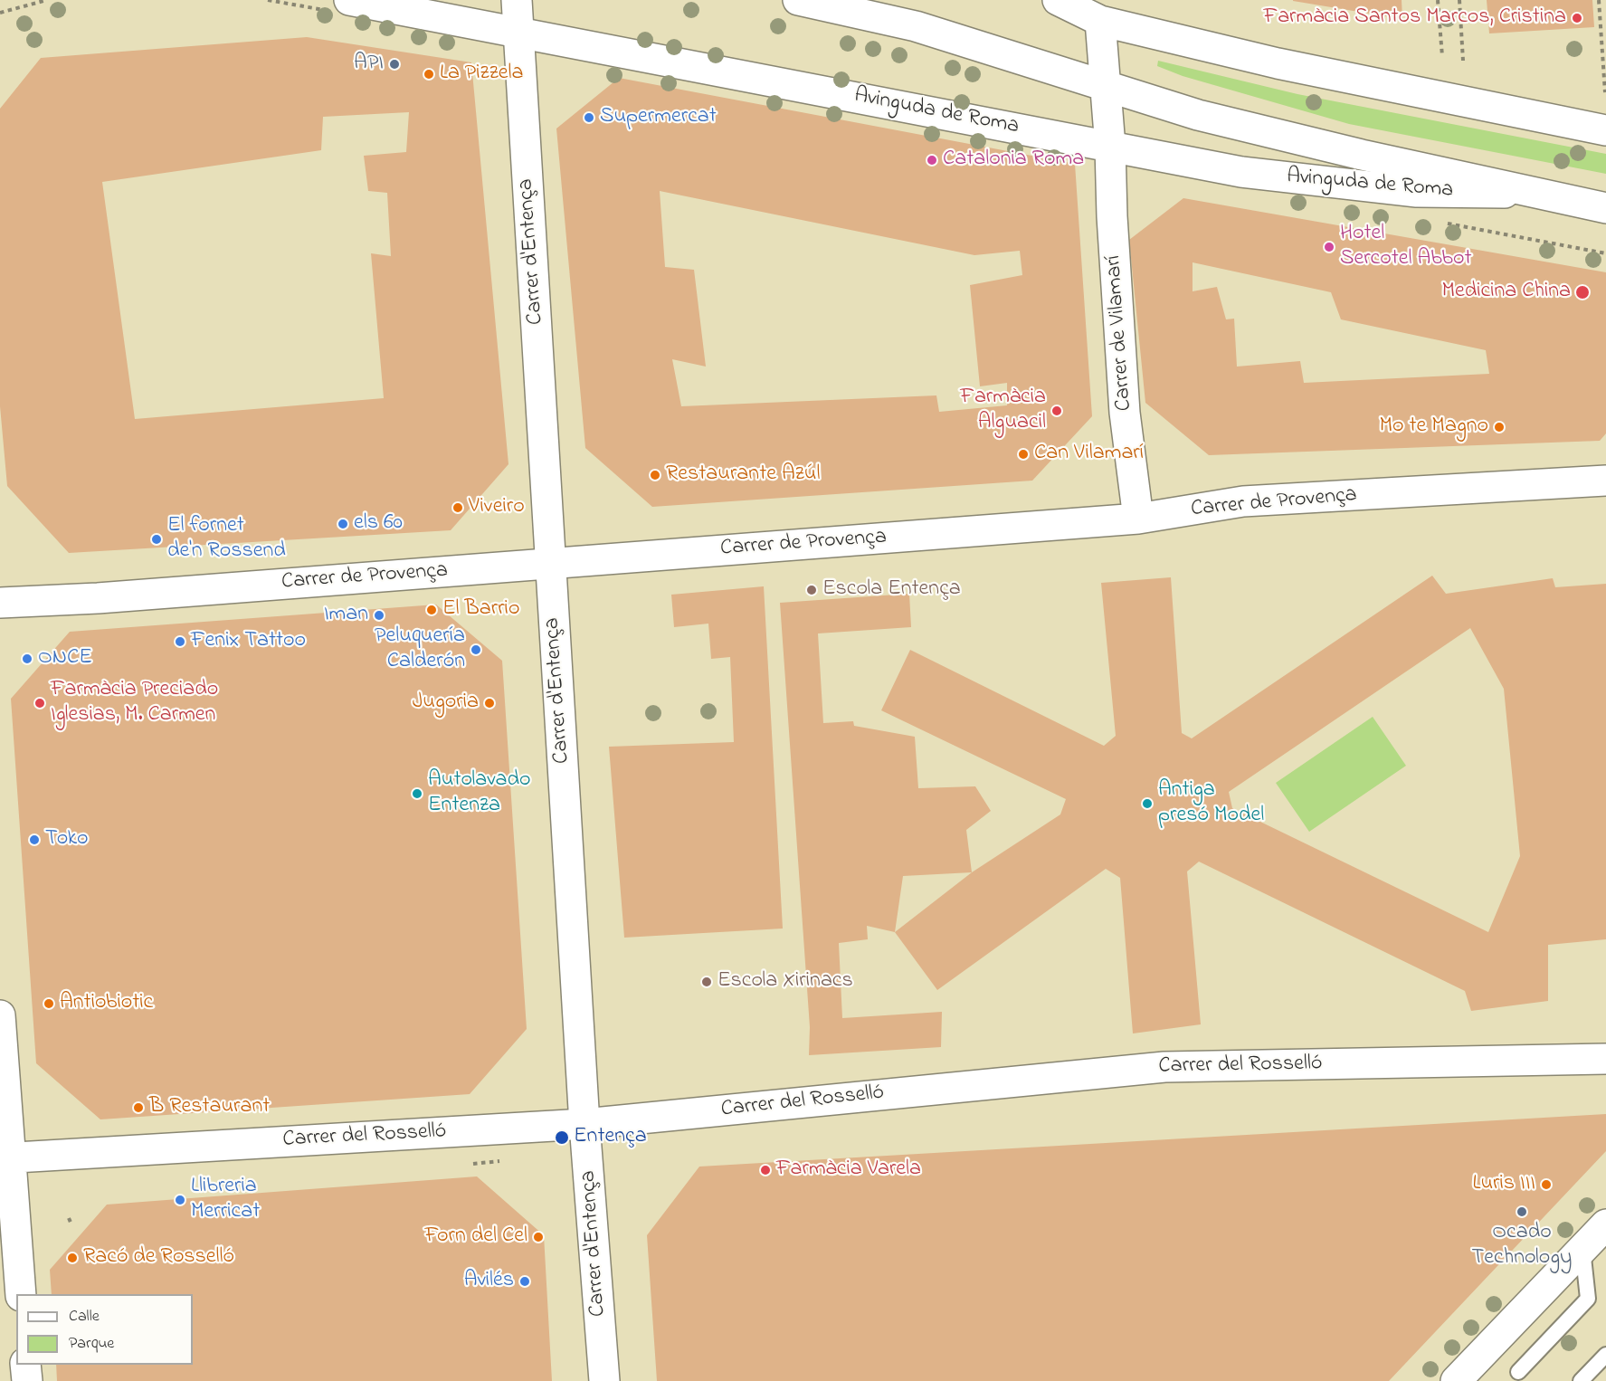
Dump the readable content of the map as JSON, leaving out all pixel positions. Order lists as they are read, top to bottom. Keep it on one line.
{"streets":{"street":["Avinguda de Roma","Carrer d'Entença","Carrer de Vilamarí","Carrer de Provença","Carrer del Rosselló"]},"crossings":[["Avinguda de Roma","Carrer d'Entença"],["Avinguda de Roma","Carrer de Vilamarí"],["Carrer d'Entença","Carrer de Provença"],["Carrer d'Entença","Carrer del Rosselló"],["Carrer de Vilamarí","Carrer de Provença"]],"places":["Farmàcia Santos Marcos, Cristina","API","La Pizzela","Supermercat","Catalonia Roma","Hotel Sercotel Abbot","Medicina China","Farmàcia Alguacil","Mo te Magno","Can Vilamarí","Restaurante Azúl","Viveiro","els 60","El fornet de'n Rossend","Escola Entença","El Barrio","Iman","Fenix Tattoo","Peluquería Calderón","ONCE","Farmàcia Preciado Iglesias, M. Carmen","Jugoria","Autolavado Entenza","Antiga presó Model","Toko","Escola Xirinacs","Antiobiotic","B Restaurant","Entença","Farmàcia Varela","Luris III","Llibreria Merricat","Ocado Technology","Forn del Cel","Racó de Rosselló","Avilés"],"legend":["Calle","Parque"]}
